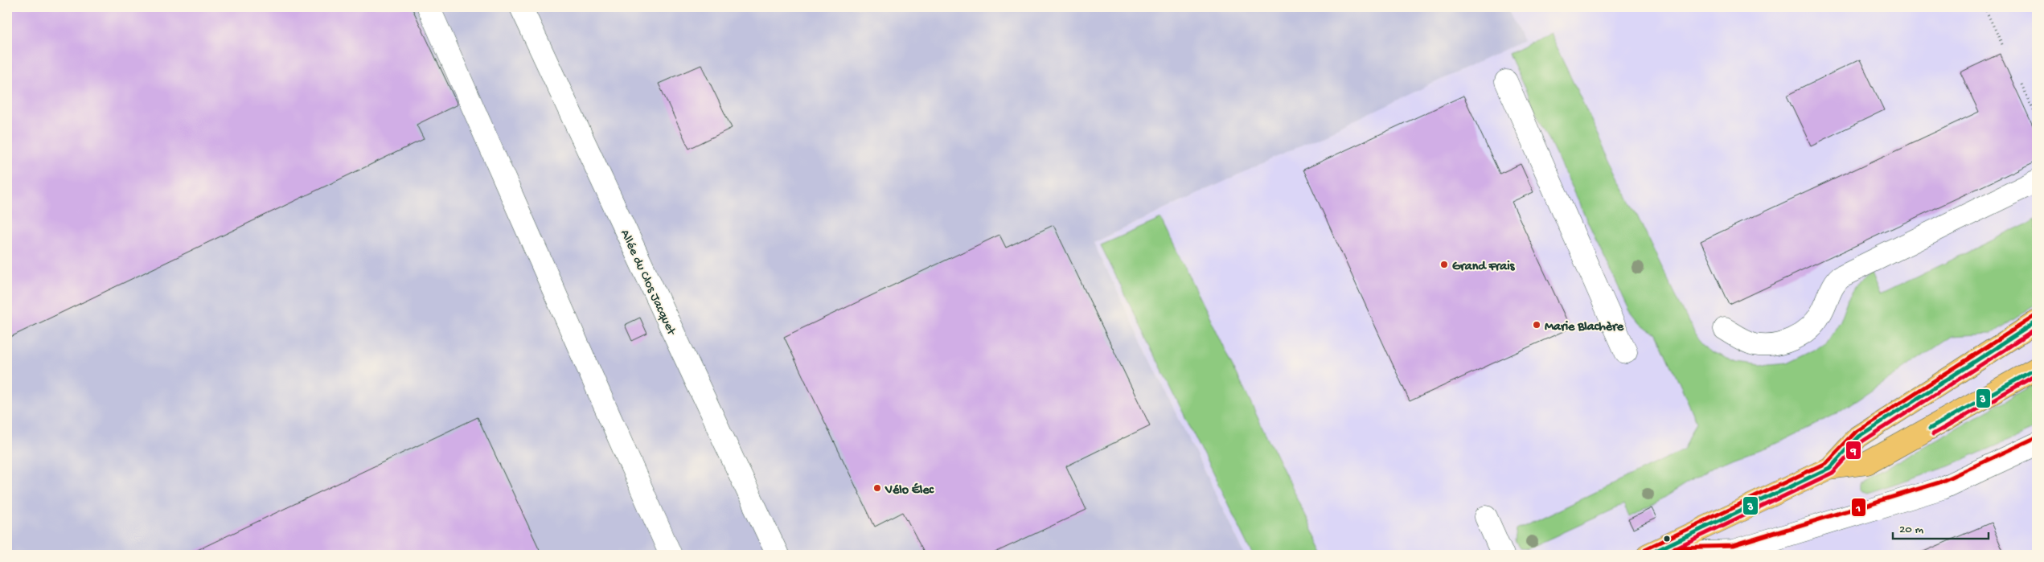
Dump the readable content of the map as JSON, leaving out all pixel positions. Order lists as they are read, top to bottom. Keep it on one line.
{"streets":{"street":["Allée du Clos Jacquet"]},"places":["Grand Frais","Marie Blachère","Vélo Élec"],"lines":["transit line 1","transit line 3","transit line 9"],"scale_bar":"20 m"}
